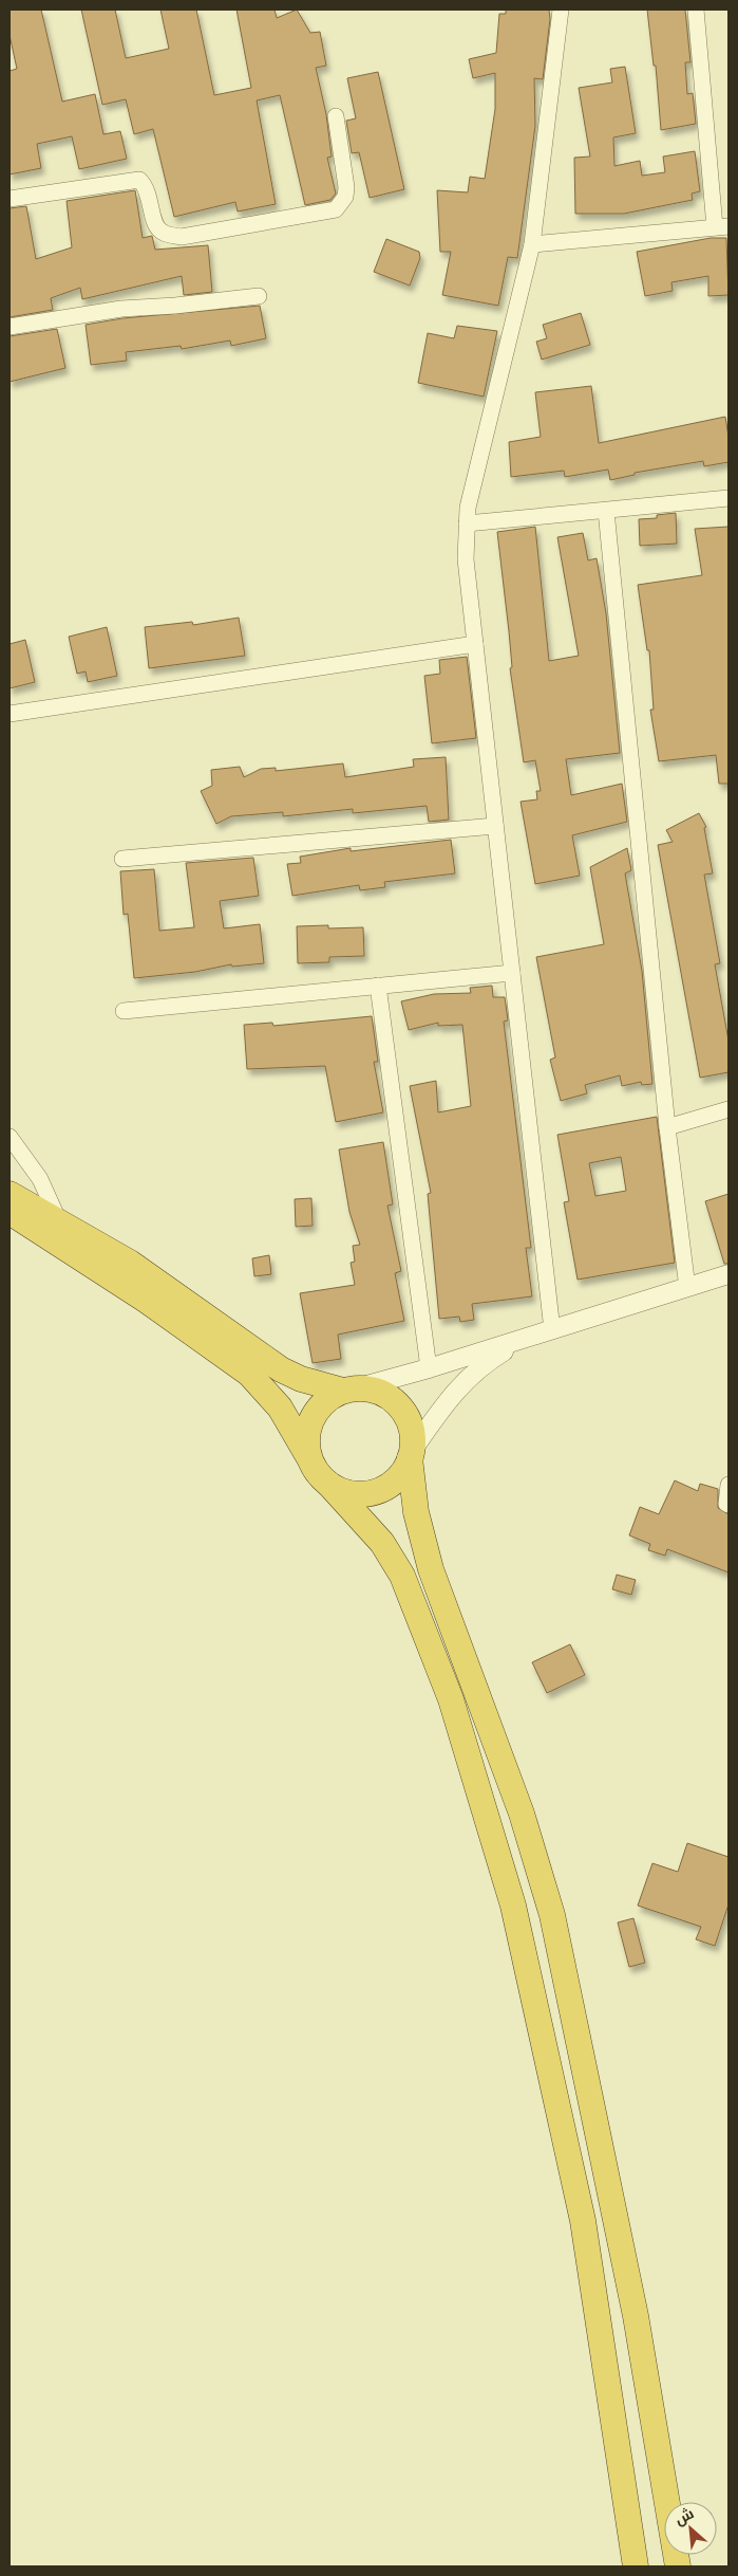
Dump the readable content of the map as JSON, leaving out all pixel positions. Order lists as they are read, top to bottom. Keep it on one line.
{"north":"top left"}
